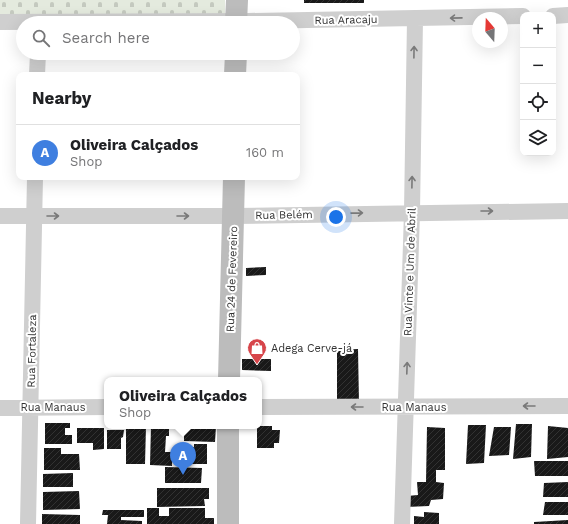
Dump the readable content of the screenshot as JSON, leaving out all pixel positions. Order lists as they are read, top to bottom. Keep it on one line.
{"streets":{"main road":["Rua 24 de Fevereiro"],"street":["Rua Aracaju","Rua Belém","Rua Vinte e Um de Abril","Rua Fortaleza","Rua Manaus"]},"crossings":[["Rua Aracaju","Rua Vinte e Um de Abril"],["Rua Belém","Rua Vinte e Um de Abril"],["Rua Belém","Rua 24 de Fevereiro"],["Rua Belém","Rua Fortaleza"],["Rua Vinte e Um de Abril","Rua Manaus"],["Rua Fortaleza","Rua Manaus"]],"one_way":["Rua Belém","Rua Vinte e Um de Abril","Rua Manaus"],"places":{"shop":["Adega Cerve-já"]},"north":"top","page":{"map_buttons":["+","−"],"search":"Search here","heading":"Nearby","list":[{"mark":"A","name":"Oliveira Calçados","note":"Shop","value":"160 m"}],"popup":["Oliveira Calçados","Shop"],"pins":"A"}}
